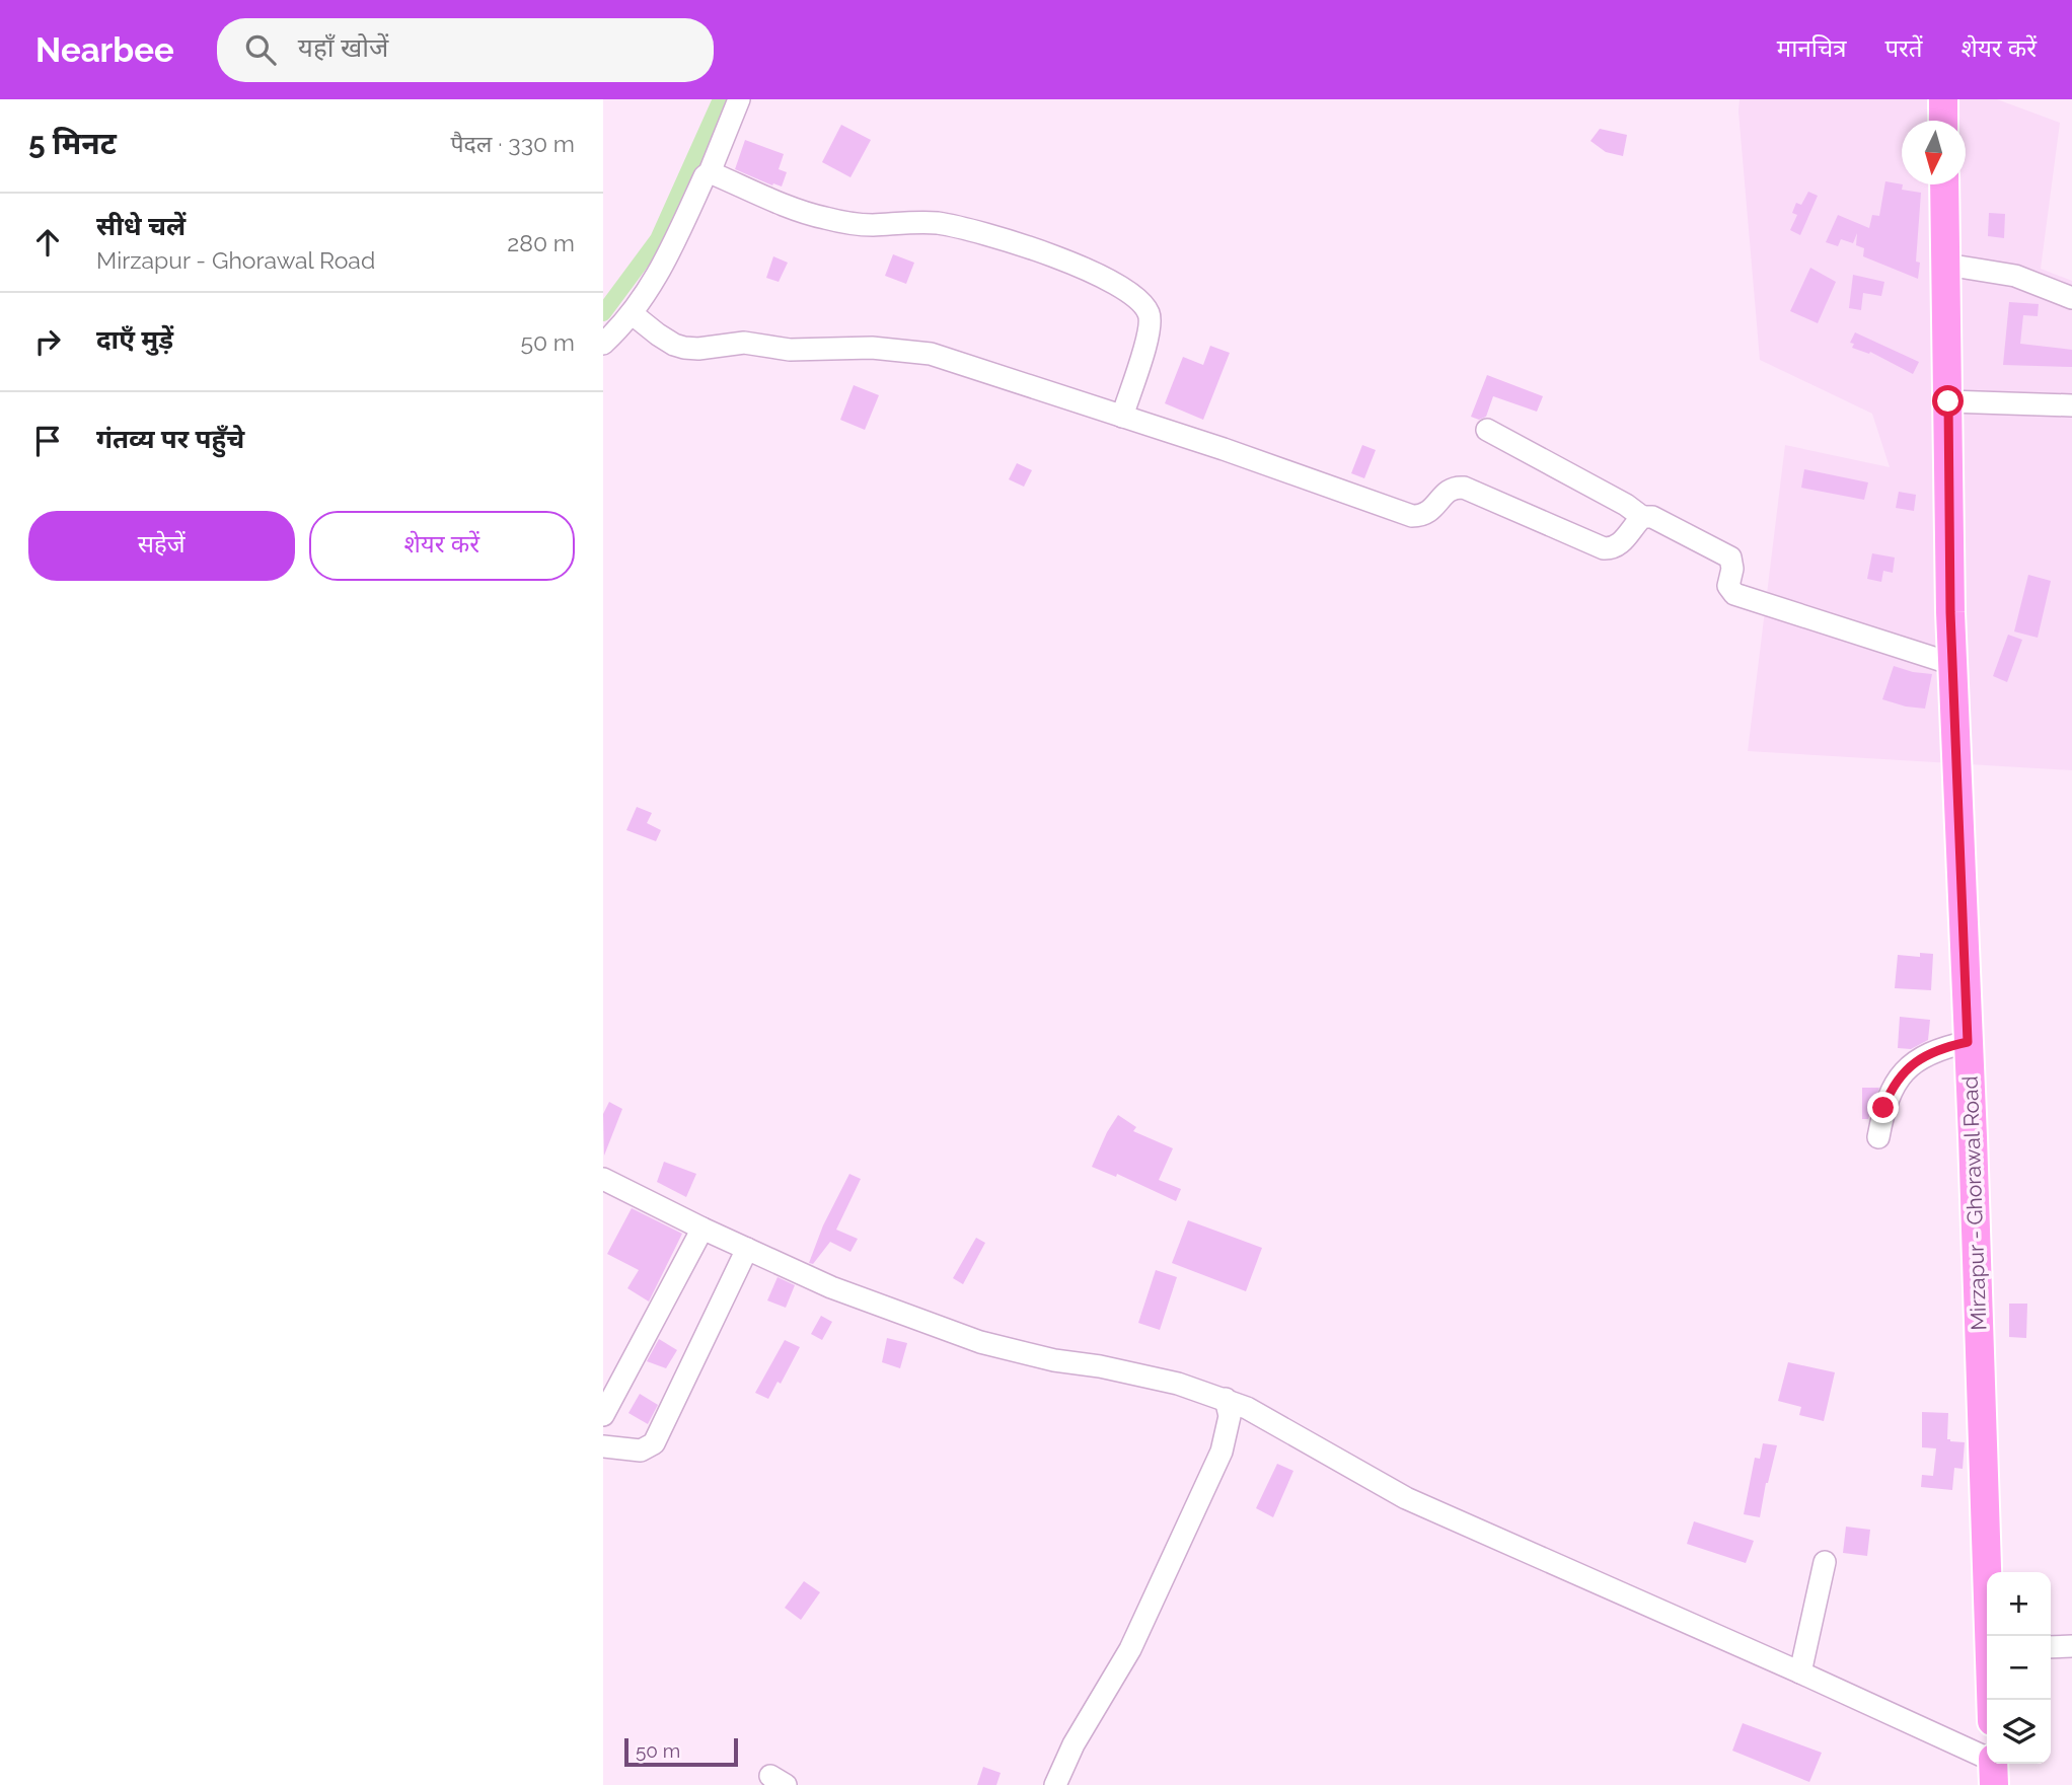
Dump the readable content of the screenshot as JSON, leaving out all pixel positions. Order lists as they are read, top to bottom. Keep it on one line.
{"streets":{"main road":["Mirzapur - Ghorawal Road"]},"scale_bar":"50 m","north":"bottom","page":{"header":"Nearbee","search":"यहाँ खोजें","nav":["मानचित्र","परतें","शेयर करें"],"heading":["5 मिनट","पैदल · 330 m"],"list":[["सीधे चलें","Mirzapur - Ghorawal Road","280 m"],["दाएँ मुड़ें","50 m"],"गंतव्य पर पहुँचे"],"buttons":["सहेजें","शेयर करें"],"map_buttons":["+","−"],"scale":"50 m"}}
